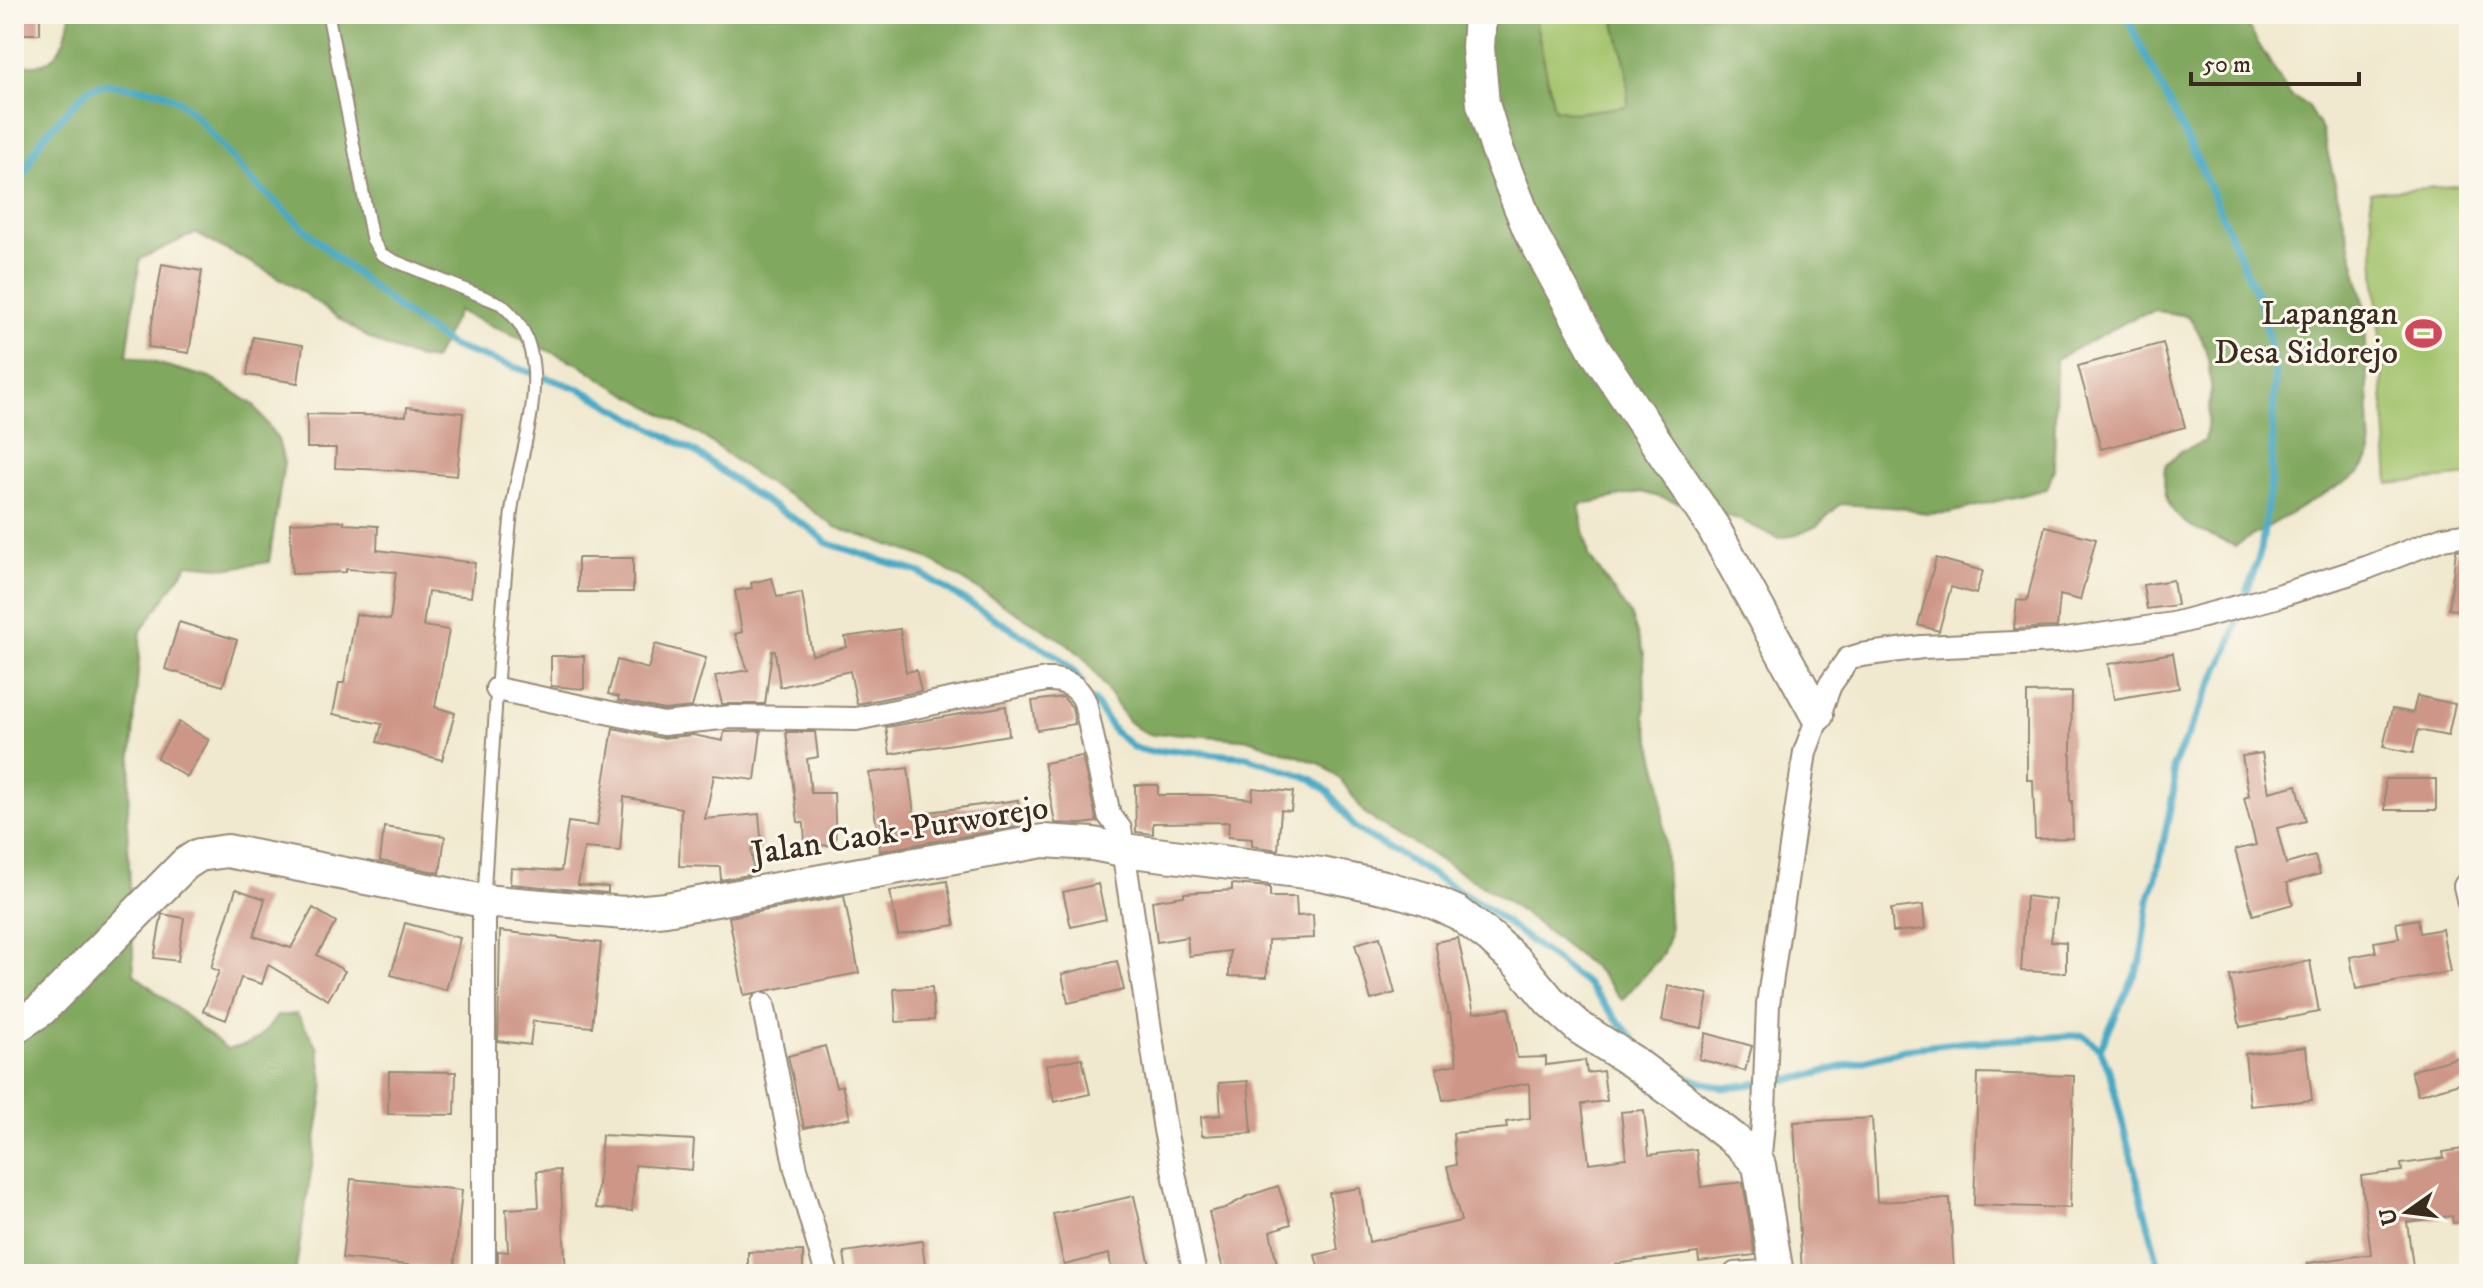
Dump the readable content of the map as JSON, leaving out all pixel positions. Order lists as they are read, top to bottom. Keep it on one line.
{"streets":{"street":["Jalan Caok-Purworejo"]},"places":{"sports":["Lapangan Desa Sidorejo"]},"scale_bar":"50 m","north":"left"}
